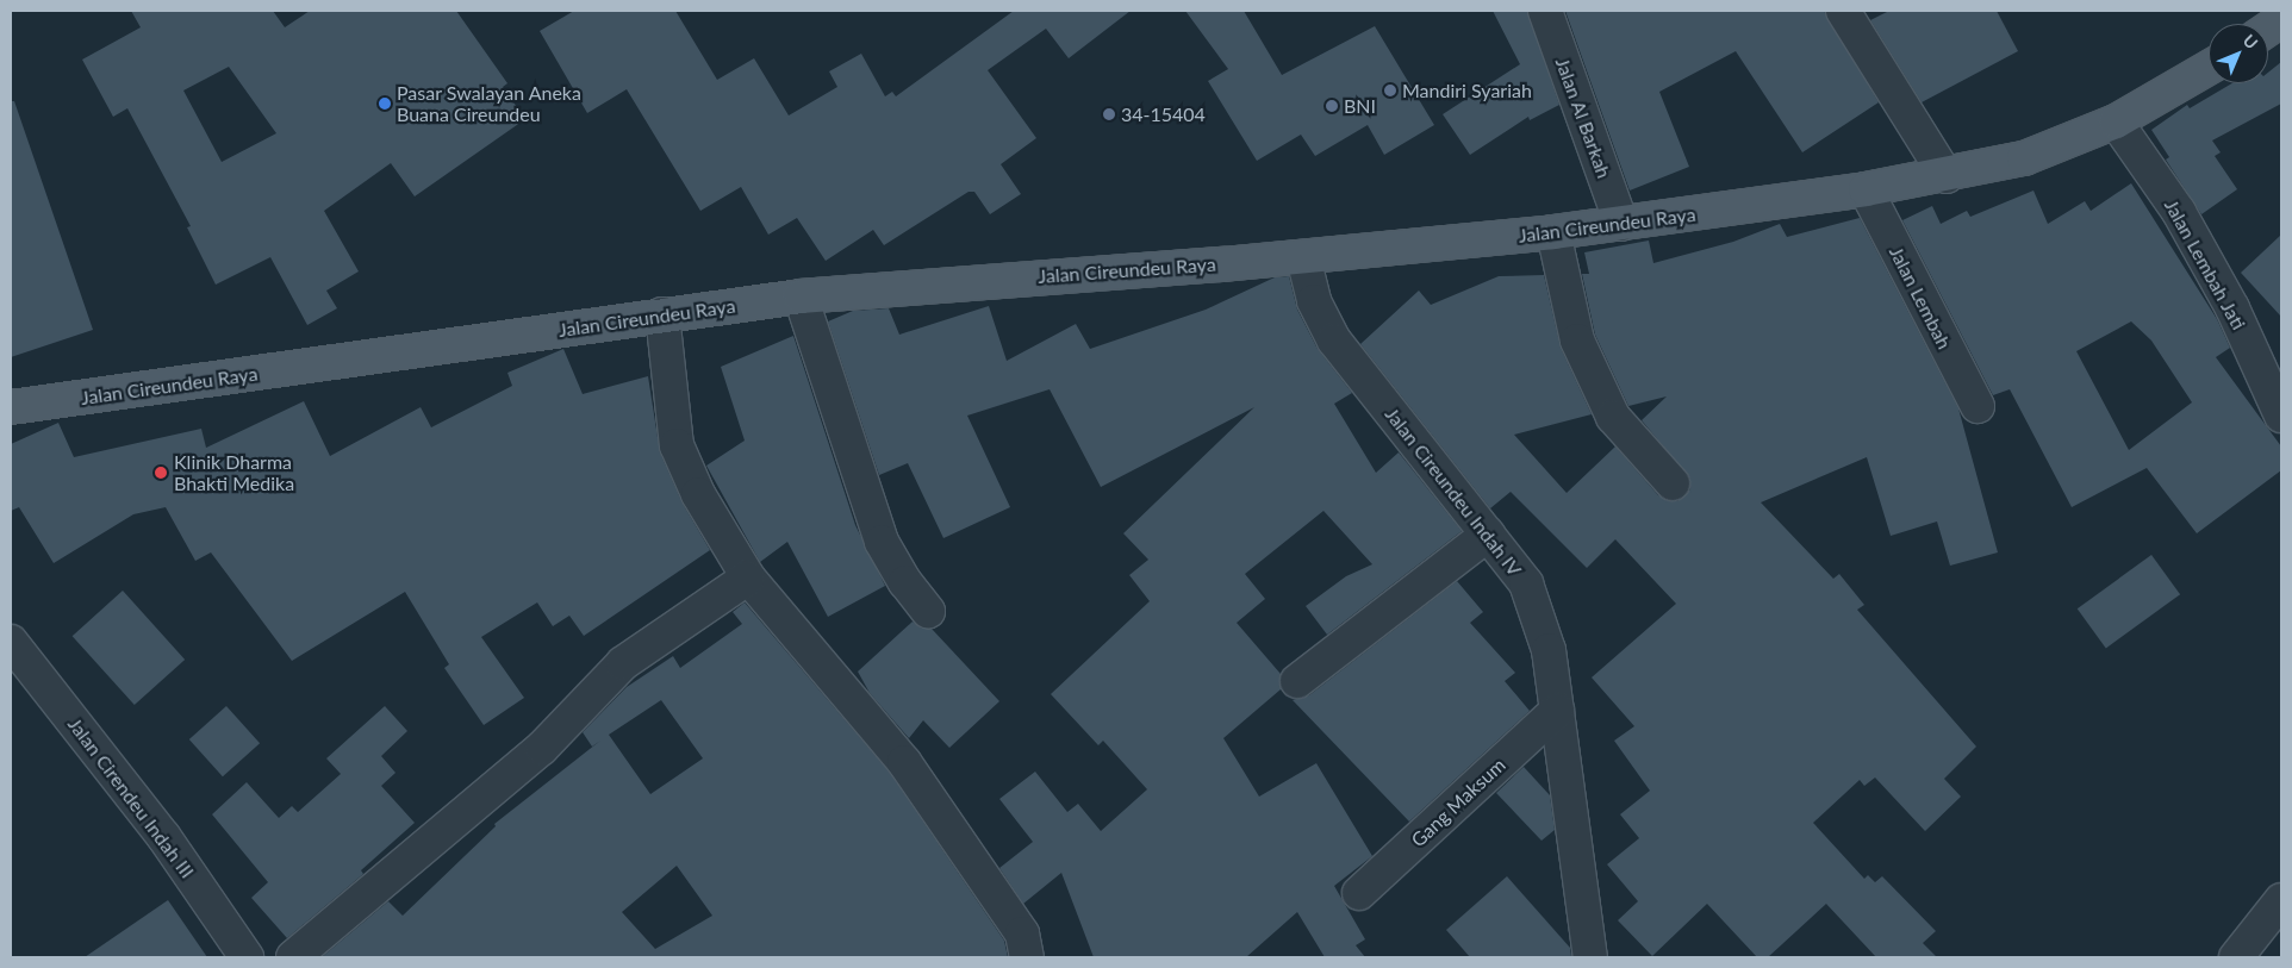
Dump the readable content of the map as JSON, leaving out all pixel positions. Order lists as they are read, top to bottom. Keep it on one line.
{"streets":{"main road":["Jalan Cireundeu Raya"],"street":["Jalan Al Barkah","Jalan Lembah Jati","Jalan Lembah","Jalan Cireundeu Indah IV","Jalan Cirendeu Indah III","Gang Maksum"]},"crossings":[["Jalan Al Barkah","Jalan Cireundeu Raya"],["Jalan Cireundeu Raya","Jalan Lembah Jati"],["Jalan Cireundeu Raya","Jalan Lembah"],["Jalan Cireundeu Raya","Jalan Cireundeu Indah IV"],["Jalan Cireundeu Indah IV","Gang Maksum"]],"places":["Mandiri Syariah","Pasar Swalayan Aneka Buana Cireundeu","BNI","34-15404","Klinik Dharma Bhakti Medika"],"north":"top right"}
